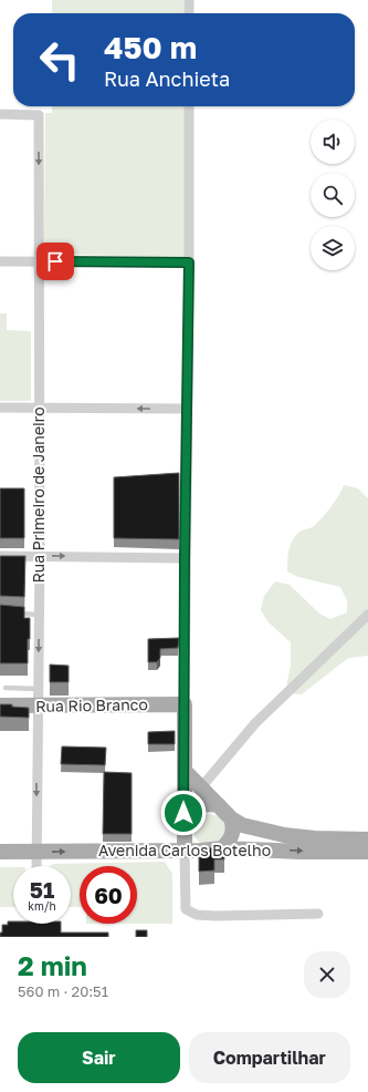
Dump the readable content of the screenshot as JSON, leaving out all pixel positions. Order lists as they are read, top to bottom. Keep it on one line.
{"streets":{"main road":["Rua Rio Branco","Avenida Carlos Botelho"],"street":["Rua Primeiro de Janeiro"]},"crossings":[["Rua Primeiro de Janeiro","Rua Rio Branco"],["Rua Primeiro de Janeiro","Avenida Carlos Botelho"]],"one_way":["Rua Primeiro de Janeiro"],"page":{"turn":["450 m","Rua Anchieta"],"speed":"51 km/h","limit":"60","heading":["2 min","560 m · 20:51"],"buttons":["Sair","Compartilhar"]}}
